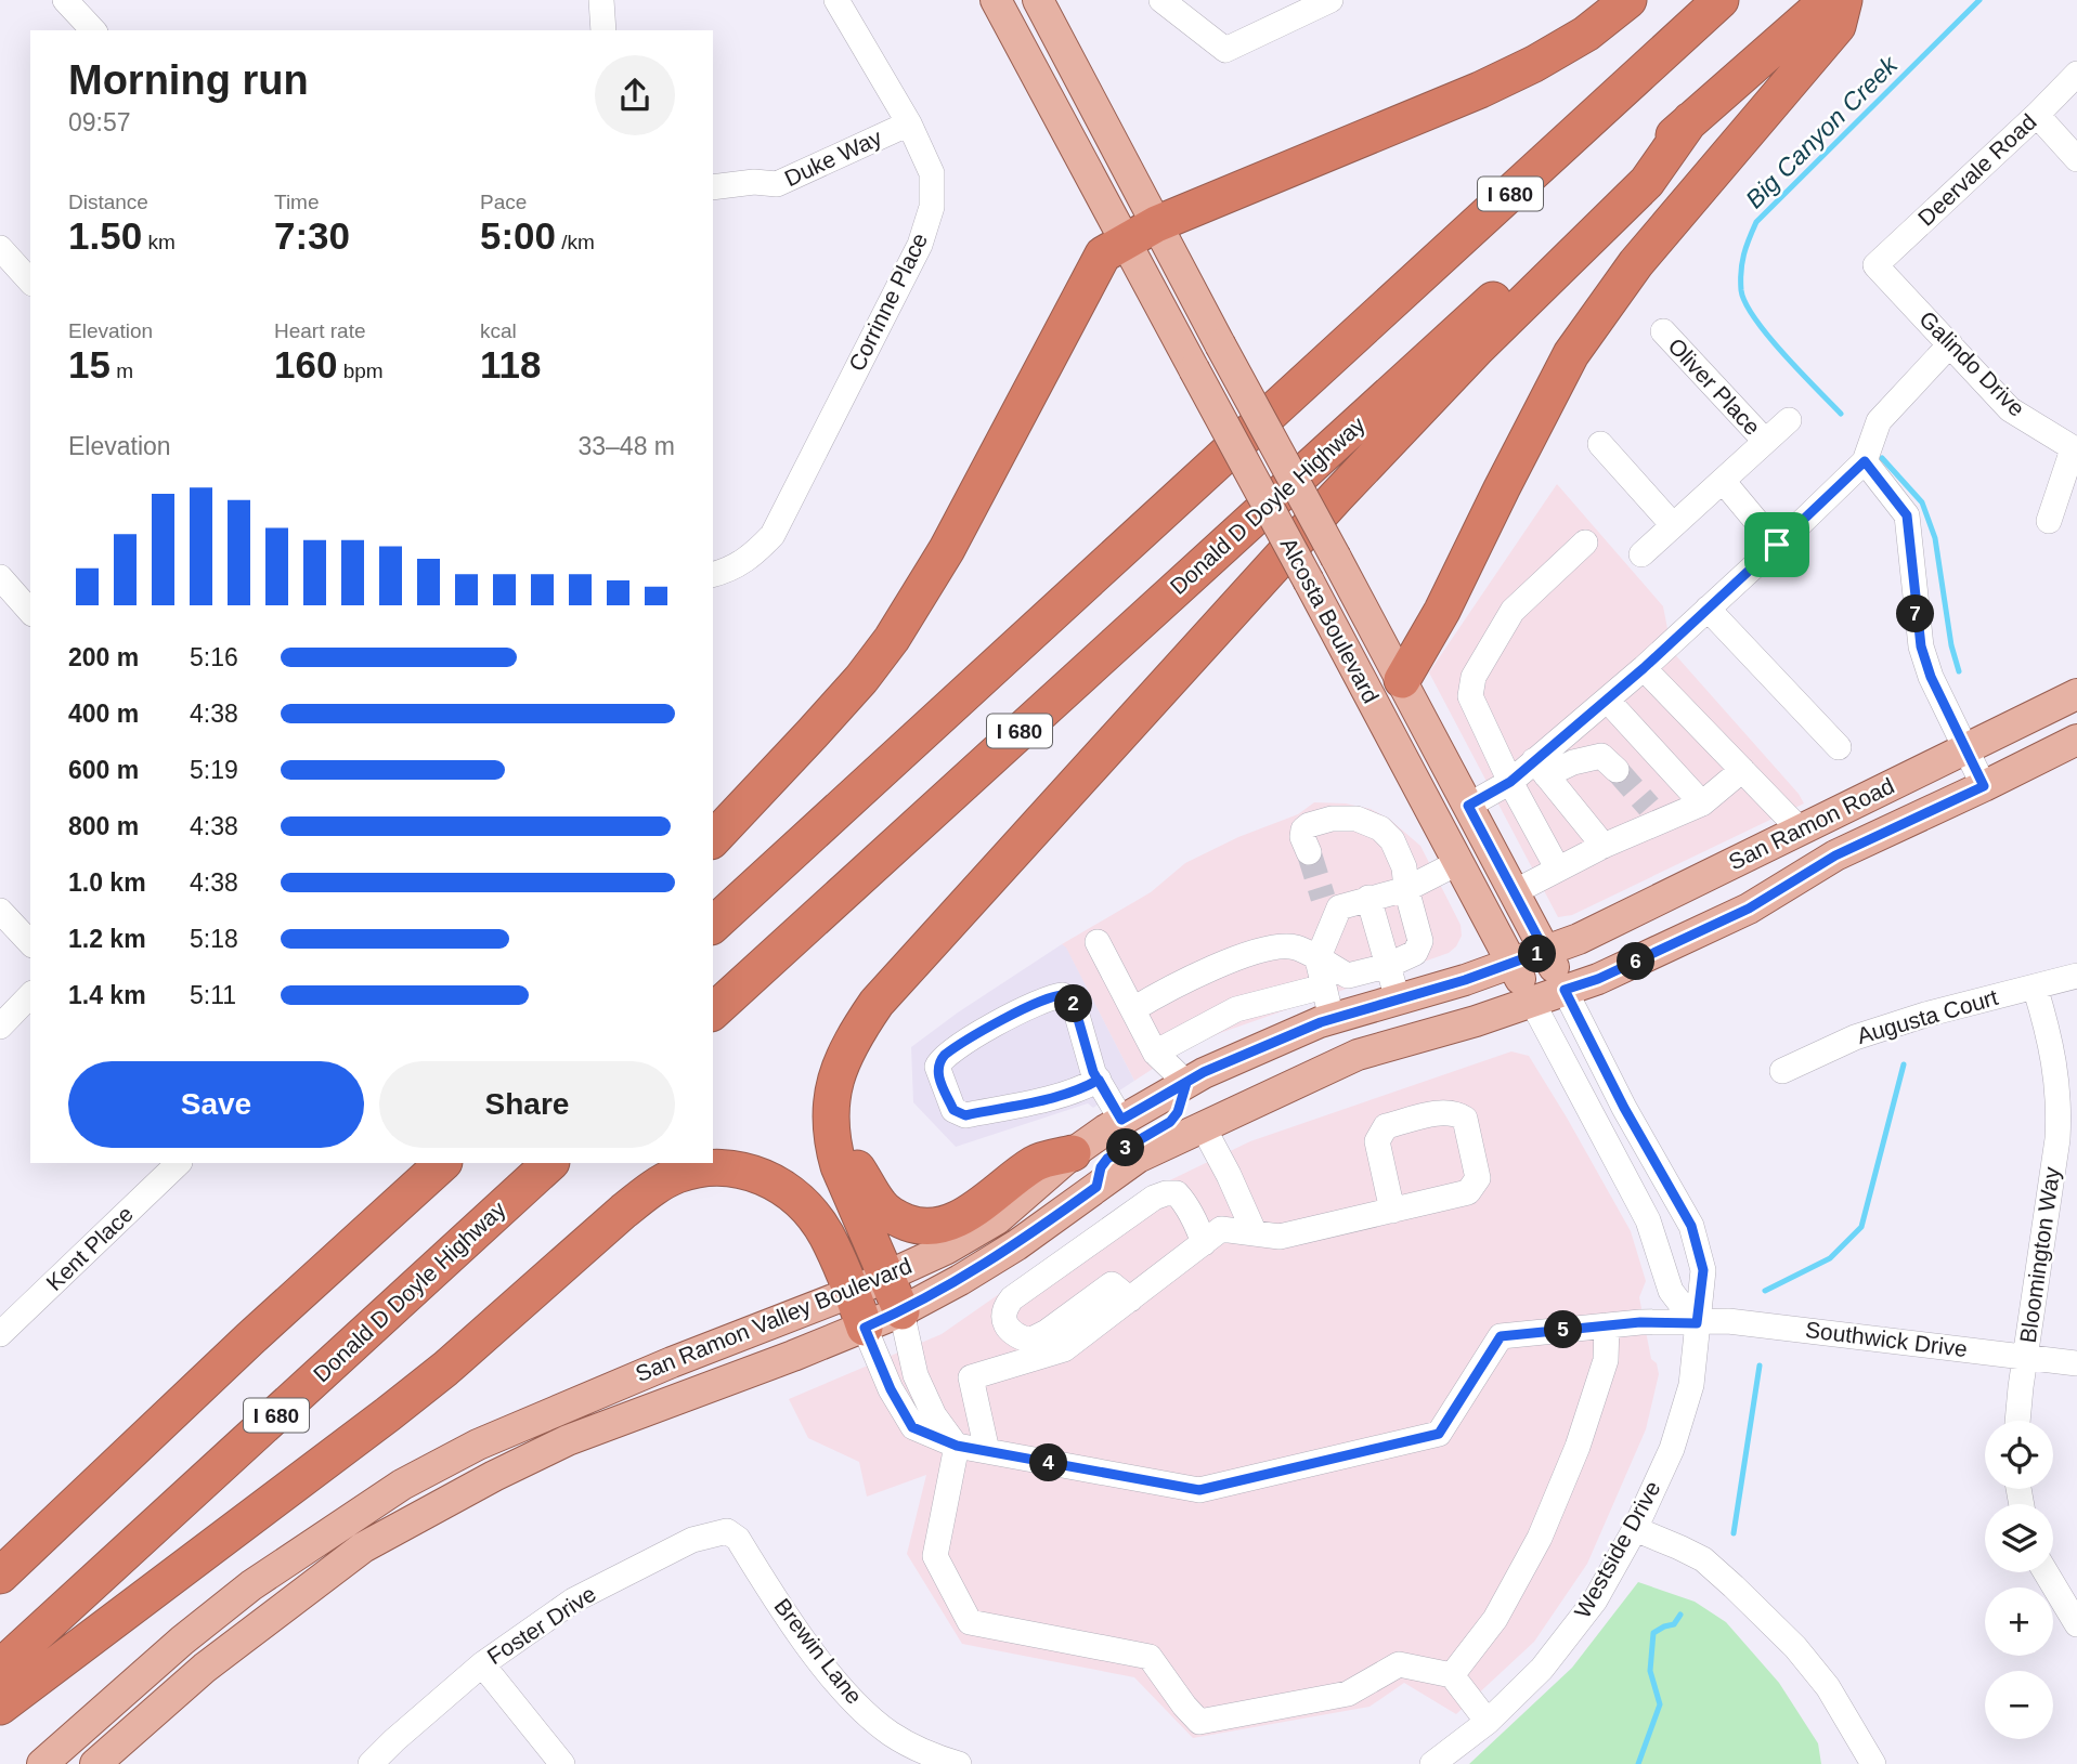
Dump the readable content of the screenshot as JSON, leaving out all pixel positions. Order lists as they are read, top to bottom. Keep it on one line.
{"streets":{"highway":["I 680","Donald D Doyle Highway"],"main road":["Alcosta Boulevard","San Ramon Road","San Ramon Valley Boulevard"],"street":["Duke Way","Deervale Road","Corrinne Place","Galindo Drive","Oliver Place","Augusta Court","Kent Place","Bloomington Way","Southwick Drive","Westside Drive","Foster Drive","Brewin Lane"]},"crossings":[["Duke Way","Corrinne Place"],["Deervale Road","Galindo Drive"],["Alcosta Boulevard","San Ramon Road"],["Alcosta Boulevard","San Ramon Valley Boulevard"],["Alcosta Boulevard","Westside Drive"],["San Ramon Road","San Ramon Valley Boulevard"],["San Ramon Road","Westside Drive"],["Augusta Court","Bloomington Way"],["Bloomington Way","Southwick Drive"],["San Ramon Valley Boulevard","Westside Drive"],["Southwick Drive","Westside Drive"],["Foster Drive","Brewin Lane"]],"water":["Big Canyon Creek"],"page":{"heading":["Morning run","09:57"],"stats":[["Distance","1.50 km"],["Time","7:30"],["Pace","5:00 /km"],["Elevation","15 m"],["Heart rate","160 bpm"],["kcal","118"]],"chart":["Elevation","33–48 m"],"pins":["7","1","6","2","3","5","4"],"list":[{"name":"200 m","note":"5:16"},{"name":"400 m","note":"4:38"},{"name":"600 m","note":"5:19"},{"name":"800 m","note":"4:38"},{"name":"1.0 km","note":"4:38"},{"name":"1.2 km","note":"5:18"},{"name":"1.4 km","note":"5:11"}],"buttons":["Save","Share"],"map_buttons":["+","−"]}}
